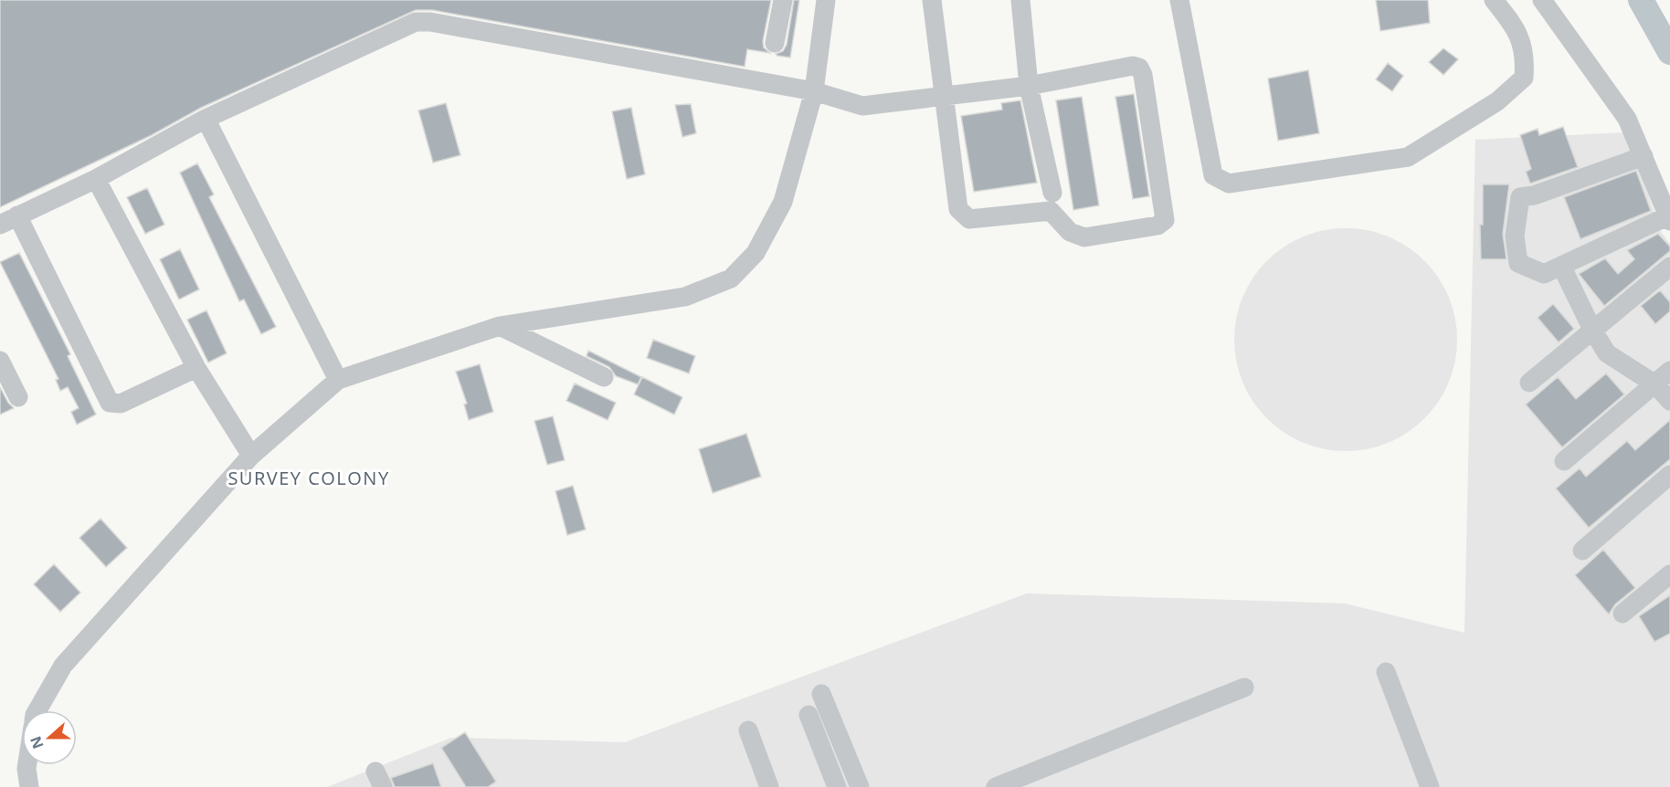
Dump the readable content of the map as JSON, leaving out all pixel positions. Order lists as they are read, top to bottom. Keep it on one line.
{"districts":["SURVEY COLONY"],"north":"left"}
